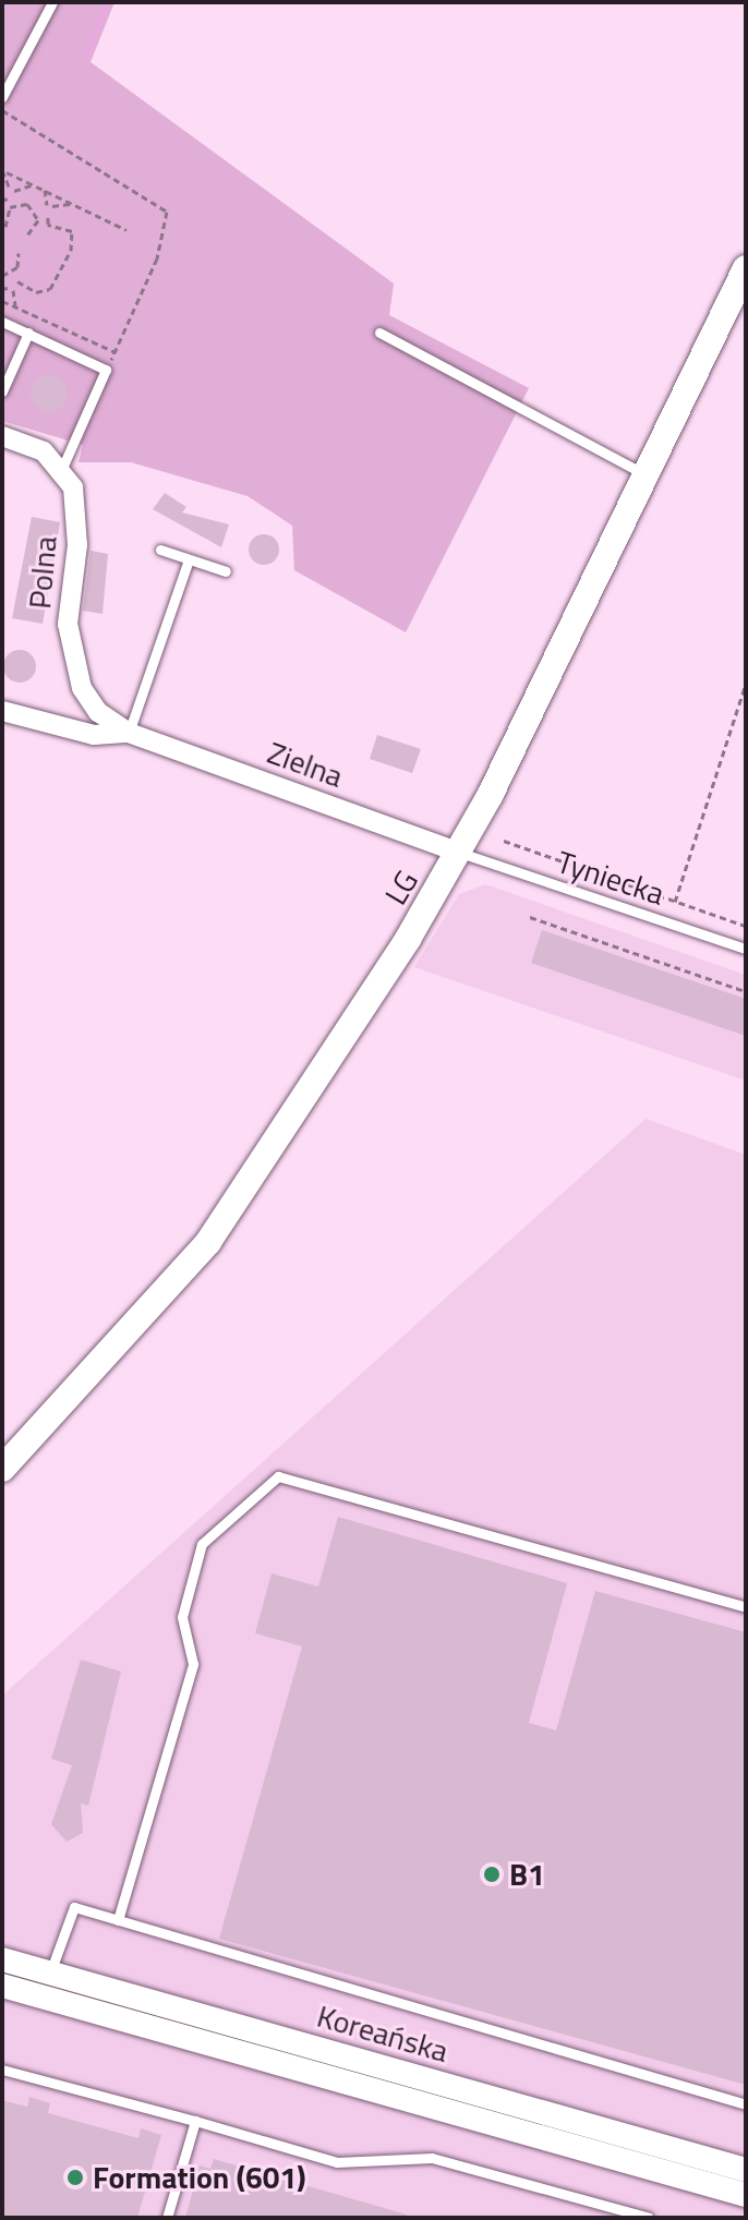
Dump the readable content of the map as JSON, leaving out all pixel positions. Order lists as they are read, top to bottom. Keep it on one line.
{"streets":{"main road":["LG"],"street":["Polna","Zielna","Koreańska"],"lane":["Tyniecka"]},"crossings":[["Polna","Zielna"],["Zielna","Tyniecka"],["Zielna","LG"],["Tyniecka","LG"]],"places":["B1","Formation (601)"]}
